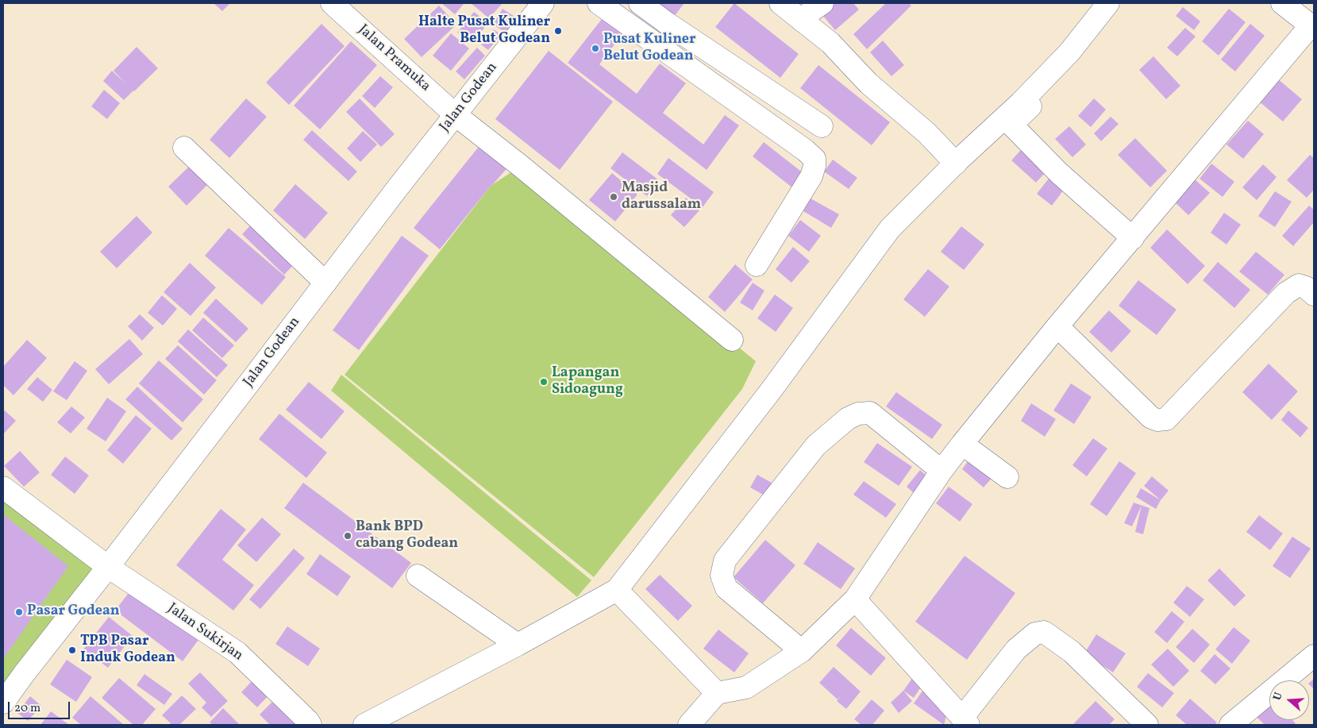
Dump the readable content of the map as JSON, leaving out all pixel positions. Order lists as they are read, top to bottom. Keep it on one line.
{"streets":{"street":["Jalan Pramuka","Jalan Godean","Jalan Sukirjan"]},"crossings":[["Jalan Pramuka","Jalan Godean"],["Jalan Godean","Jalan Sukirjan"]],"places":["Halte Pusat Kuliner Belut Godean","Pusat Kuliner Belut Godean","Masjid darussalam","Lapangan Sidoagung","Bank BPD cabang Godean","Pasar Godean","TPB Pasar Induk Godean"],"scale_bar":"20 m","north":"left"}
